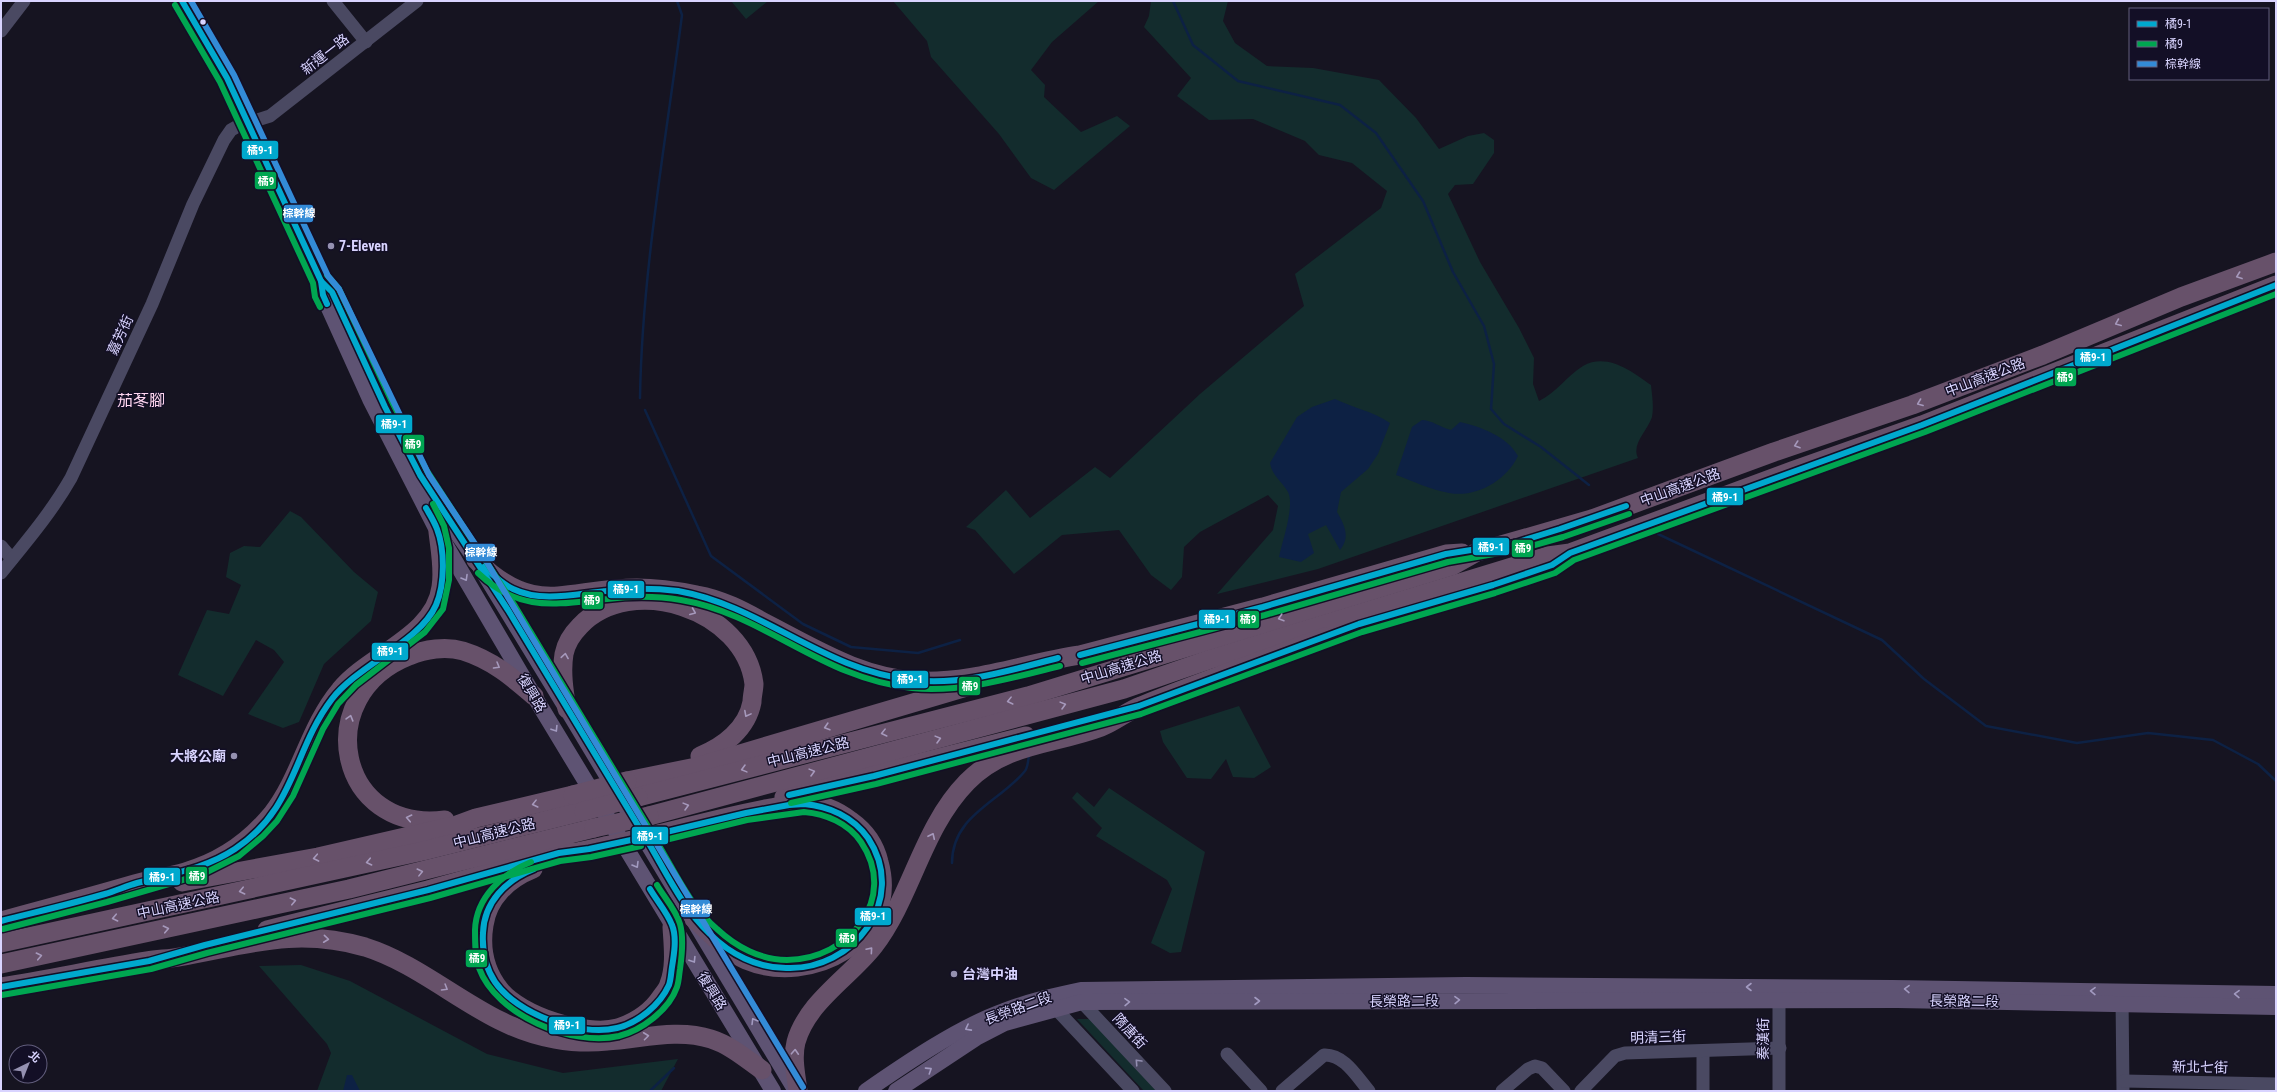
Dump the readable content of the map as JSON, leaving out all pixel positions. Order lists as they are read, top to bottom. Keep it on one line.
{"streets":{"highway":["中山高速公路"],"main road":["復興路","長榮路二段"],"street":["新運一路","嘉芳街","隋唐街","明清三街","秦漢街","新北七街"]},"crossings":[["新運一路","嘉芳街"],["新運一路","復興路"],["嘉芳街","復興路"],["長榮路二段","隋唐街"],["長榮路二段","秦漢街"],["明清三街","秦漢街"]],"districts":["茄苳腳"],"places":["7-Eleven","大將公廟","台灣中油"],"lines":["transit line 橘9-1","transit line 棕幹線","transit line 橘9"],"legend":["橘9-1","橘9","棕幹線"],"north":"top right"}
